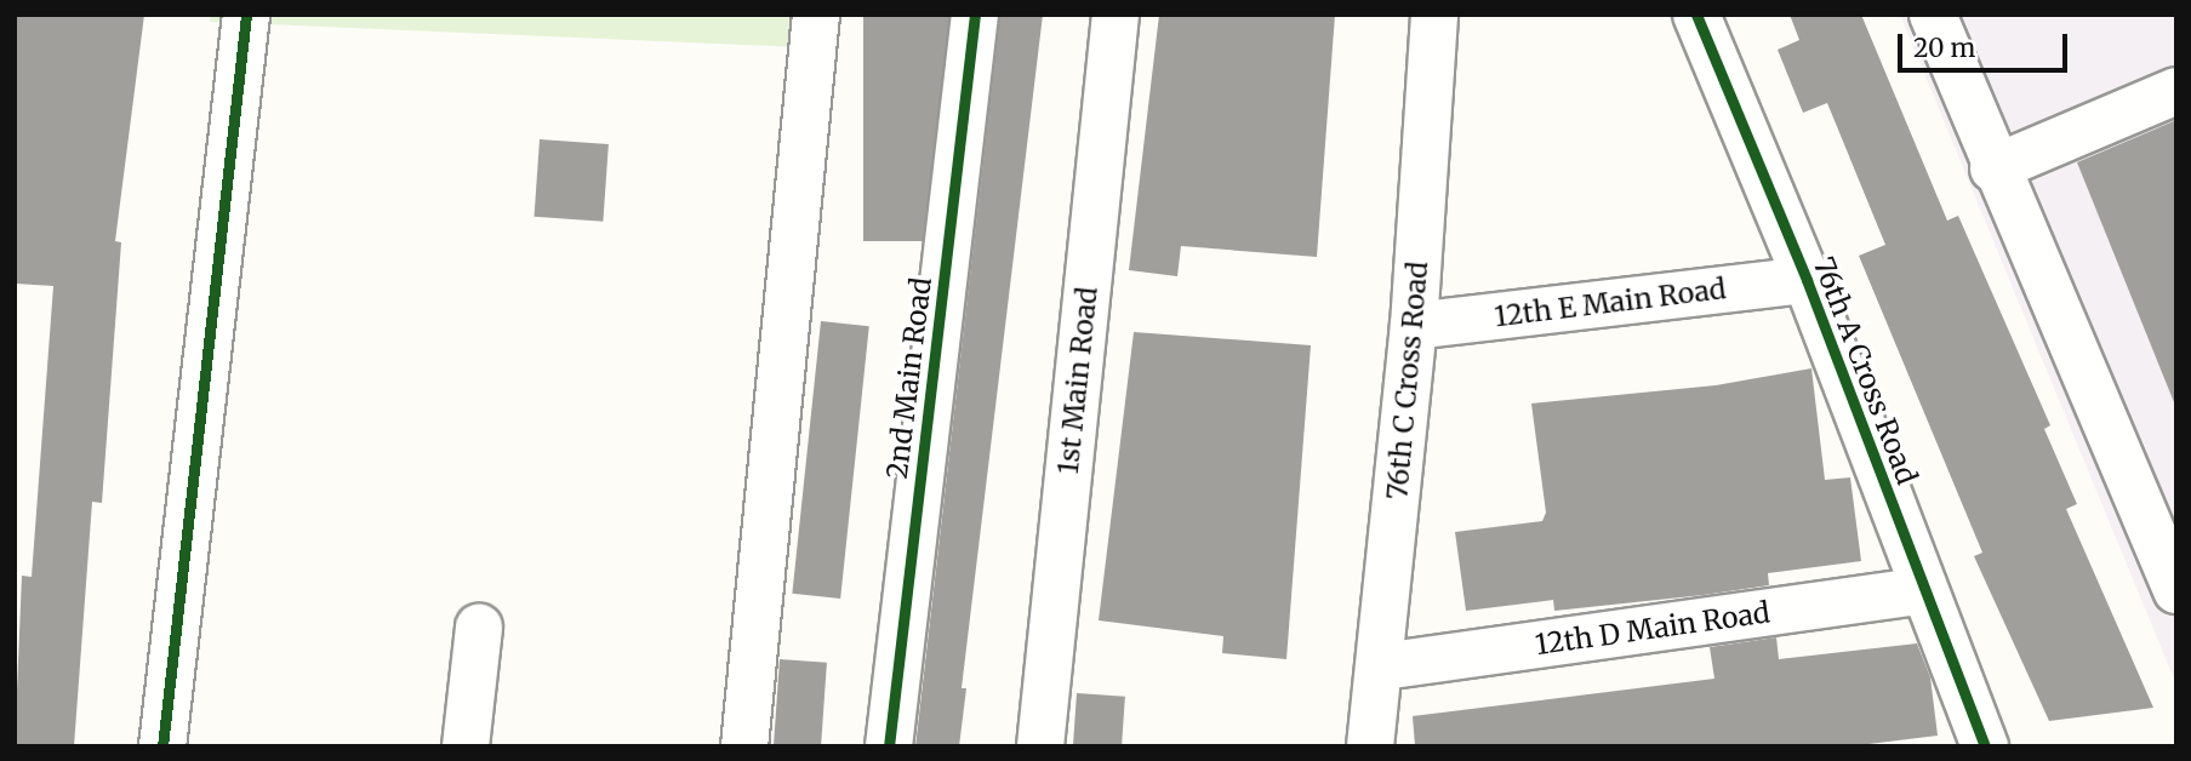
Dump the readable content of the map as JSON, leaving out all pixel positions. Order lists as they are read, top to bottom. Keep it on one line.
{"streets":{"street":["12th E Main Road","76th A Cross Road","2nd Main Road","1st Main Road","76th C Cross Road","12th D Main Road"]},"crossings":[["12th E Main Road","76th A Cross Road"],["12th E Main Road","76th C Cross Road"],["76th A Cross Road","12th D Main Road"],["76th C Cross Road","12th D Main Road"]],"scale_bar":"20 m"}
